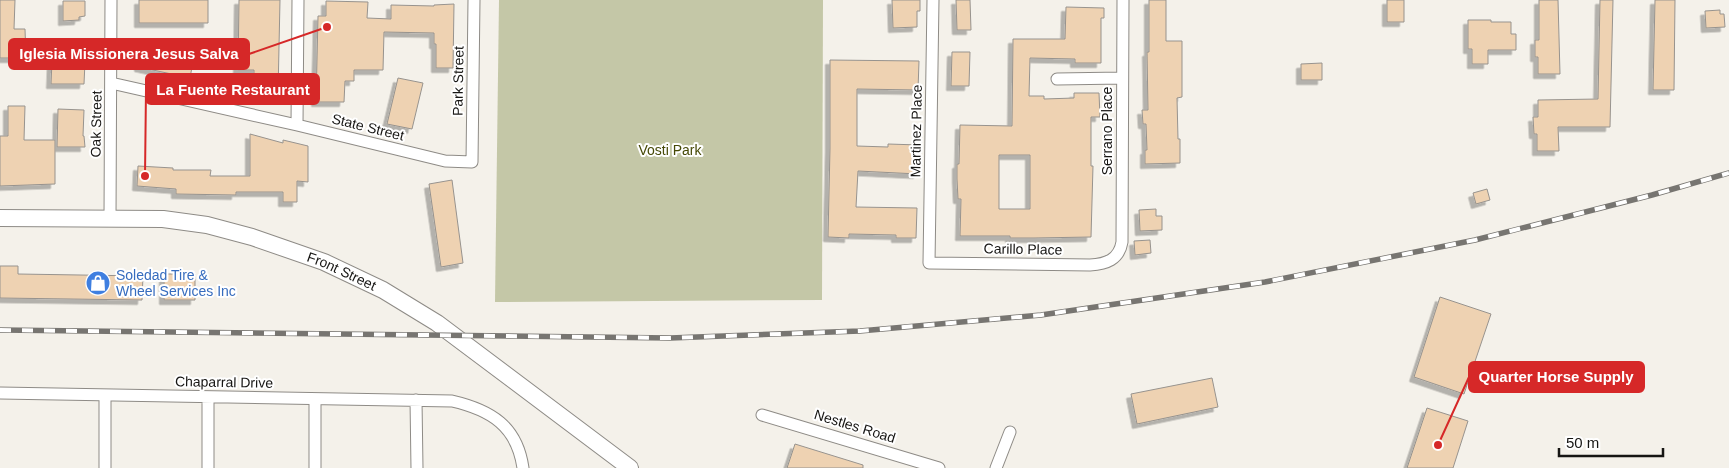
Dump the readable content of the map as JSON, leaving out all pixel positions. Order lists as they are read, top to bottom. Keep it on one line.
{"streets":{"main road":["Front Street"],"street":["Park Street","Oak Street","State Street","Martinez Place","Serrano Place","Carillo Place","Chaparral Drive","Nestles Road"]},"crossings":[["Park Street","State Street"],["Oak Street","State Street"],["Oak Street","Front Street"],["Martinez Place","Carillo Place"],["Serrano Place","Carillo Place"]],"parks":["Vosti Park"],"places":{"other":["Iglesia Missionera Jesus Salva","La Fuente Restaurant","Quarter Horse Supply"],"shop":["Soledad Tire & Wheel Services Inc"]},"scale_bar":"50 m"}
